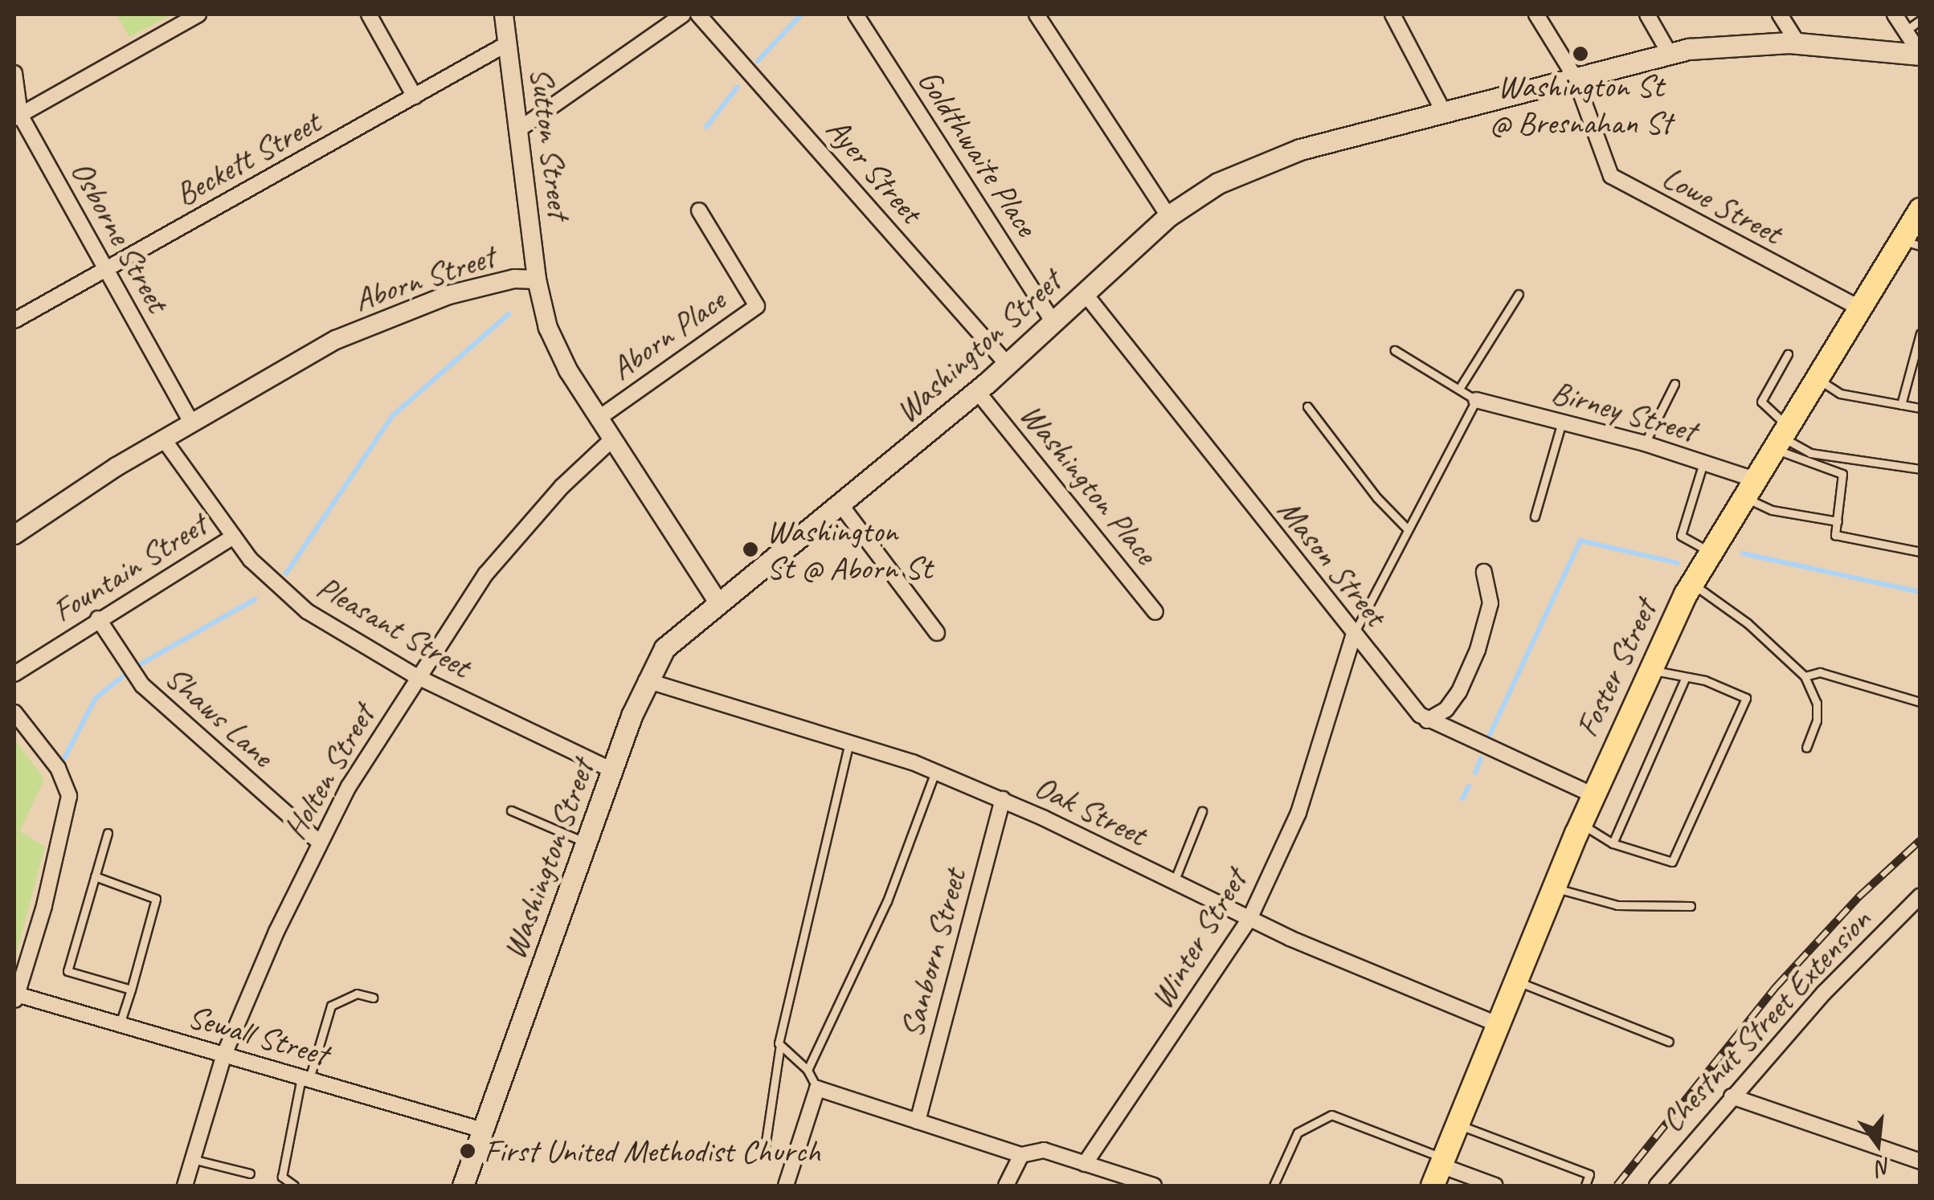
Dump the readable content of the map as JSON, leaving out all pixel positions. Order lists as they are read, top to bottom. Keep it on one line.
{"streets":{"main road":["Washington Street","Foster Street"],"street":["Sutton Street","Goldthwaite Place","Beckett Street","Ayer Street","Lowe Street","Osborne Street","Aborn Street","Aborn Place","Birney Street","Washington Place","Mason Street","Fountain Street","Pleasant Street","Shaws Lane","Holten Street","Oak Street","Winter Street","Sanborn Street","Chestnut Street Extension","Sewall Street"]},"crossings":[["Sutton Street","Beckett Street"],["Sutton Street","Aborn Street"],["Goldthwaite Place","Washington Street"],["Beckett Street","Osborne Street"],["Ayer Street","Washington Street"],["Lowe Street","Washington Street"],["Lowe Street","Foster Street"],["Osborne Street","Aborn Street"],["Aborn Street","Aborn Place"],["Aborn Street","Washington Street"],["Aborn Street","Pleasant Street"],["Aborn Street","Holten Street"],["Washington Street","Washington Place"],["Washington Street","Mason Street"],["Washington Street","Pleasant Street"],["Washington Street","Oak Street"],["Washington Street","Sewall Street"],["Birney Street","Foster Street"],["Mason Street","Foster Street"],["Mason Street","Winter Street"],["Fountain Street","Pleasant Street"],["Fountain Street","Shaws Lane"],["Pleasant Street","Holten Street"],["Foster Street","Oak Street"],["Shaws Lane","Holten Street"],["Holten Street","Sewall Street"],["Oak Street","Winter Street"],["Oak Street","Sanborn Street"]],"places":["Washington St @ Bresnahan St","Washington St @ Aborn St","First United Methodist Church"],"north":"bottom"}
